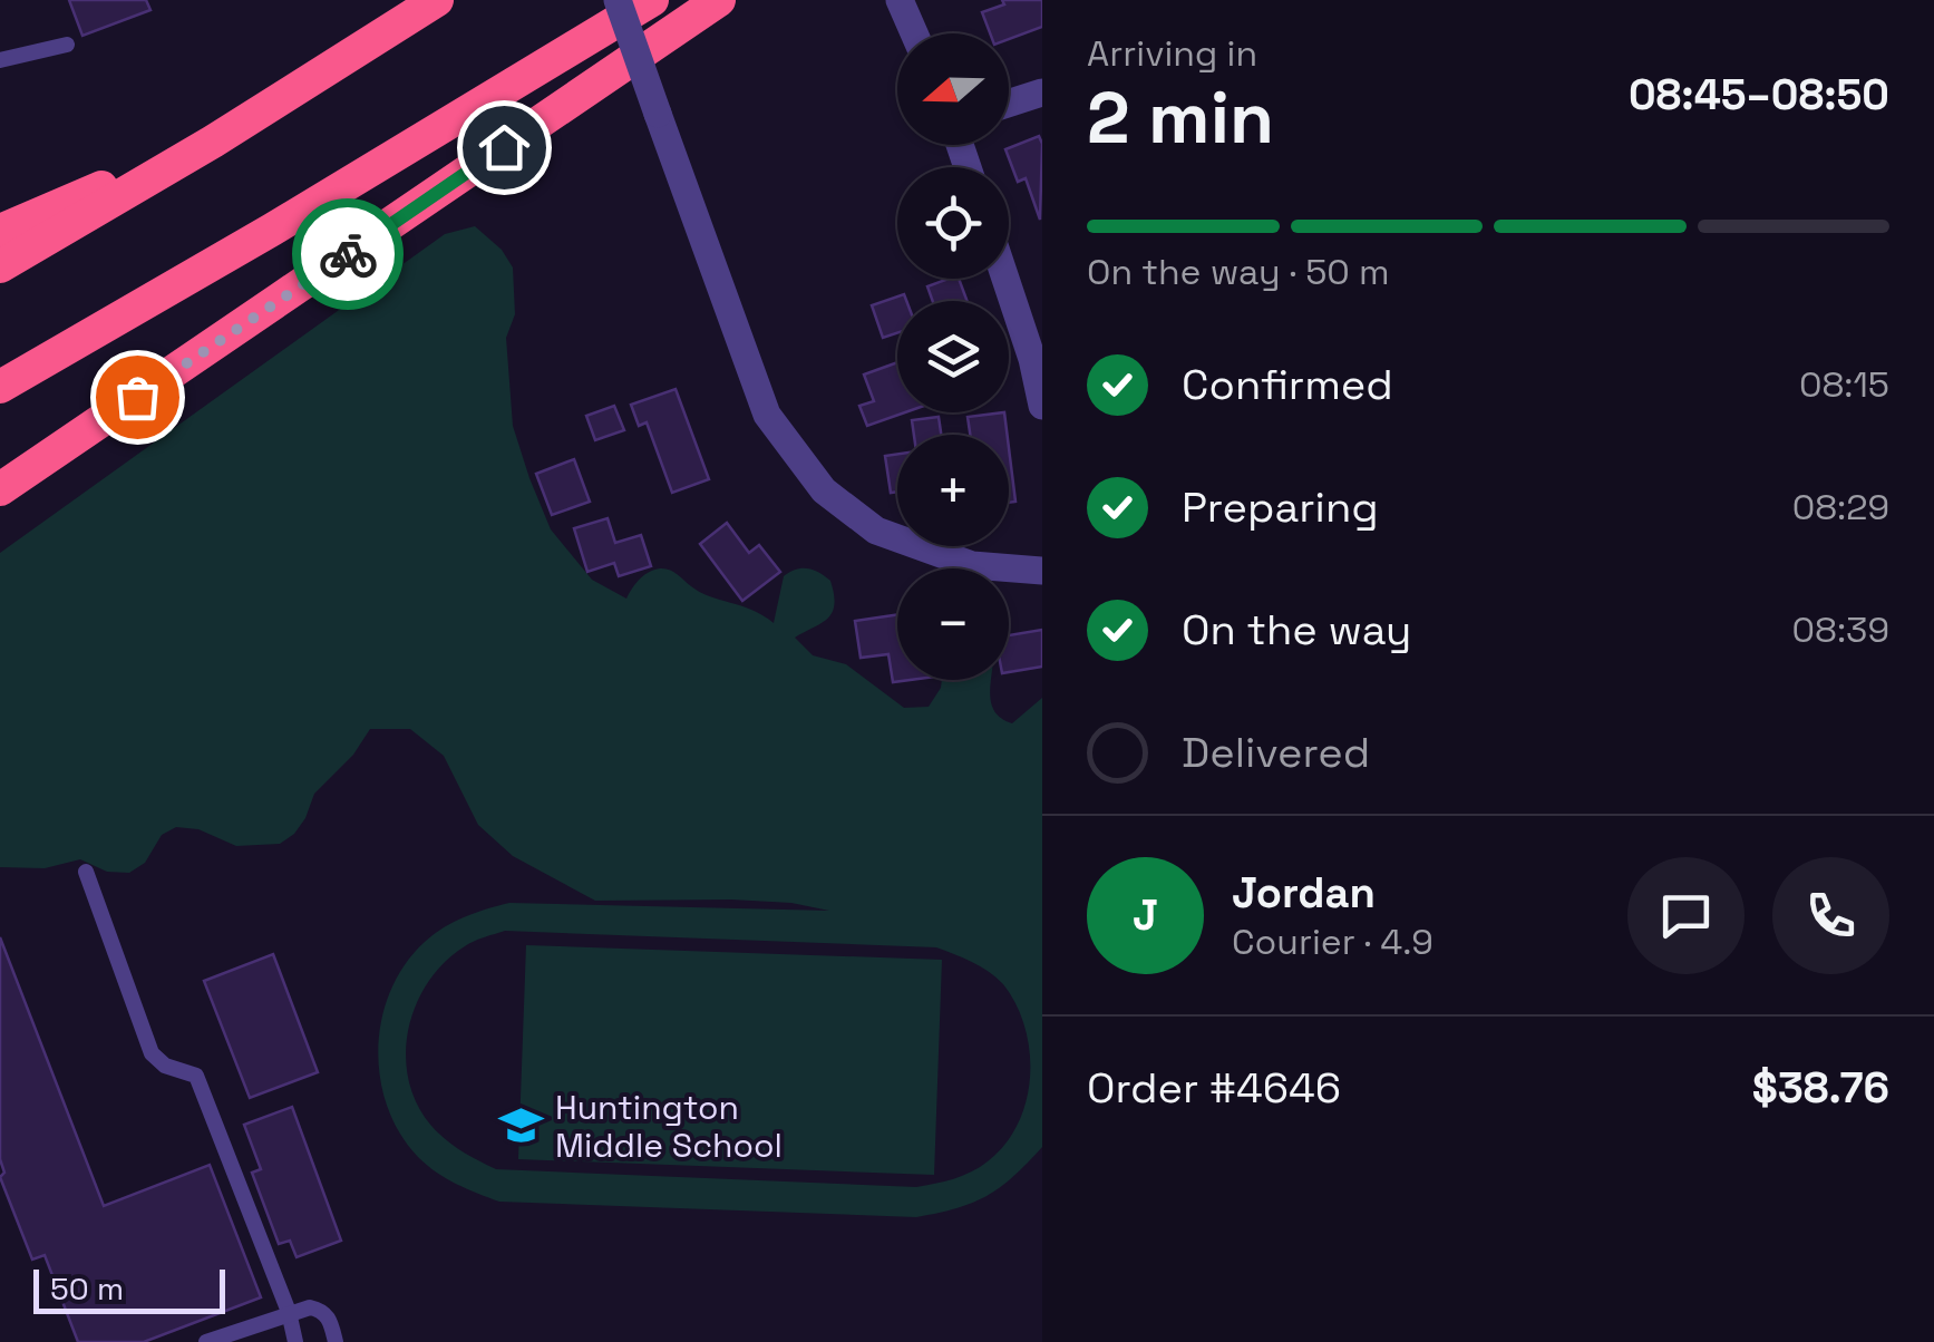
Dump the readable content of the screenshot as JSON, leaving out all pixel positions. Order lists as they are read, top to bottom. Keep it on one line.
{"places":{"school or university":["Huntington Middle School"]},"scale_bar":"50 m","north":"left","page":{"heading":["2 min","Arriving in","08:45–08:50"],"panel":["Jordan","Courier · 4.9","Order #4646","$38.76"],"map_buttons":["+","−"],"bar":"On the way · 50 m","list":[["Confirmed","08:15"],["Preparing","08:29"],["On the way","08:39"],"Delivered"],"round":"J","scale":"50 m"}}
